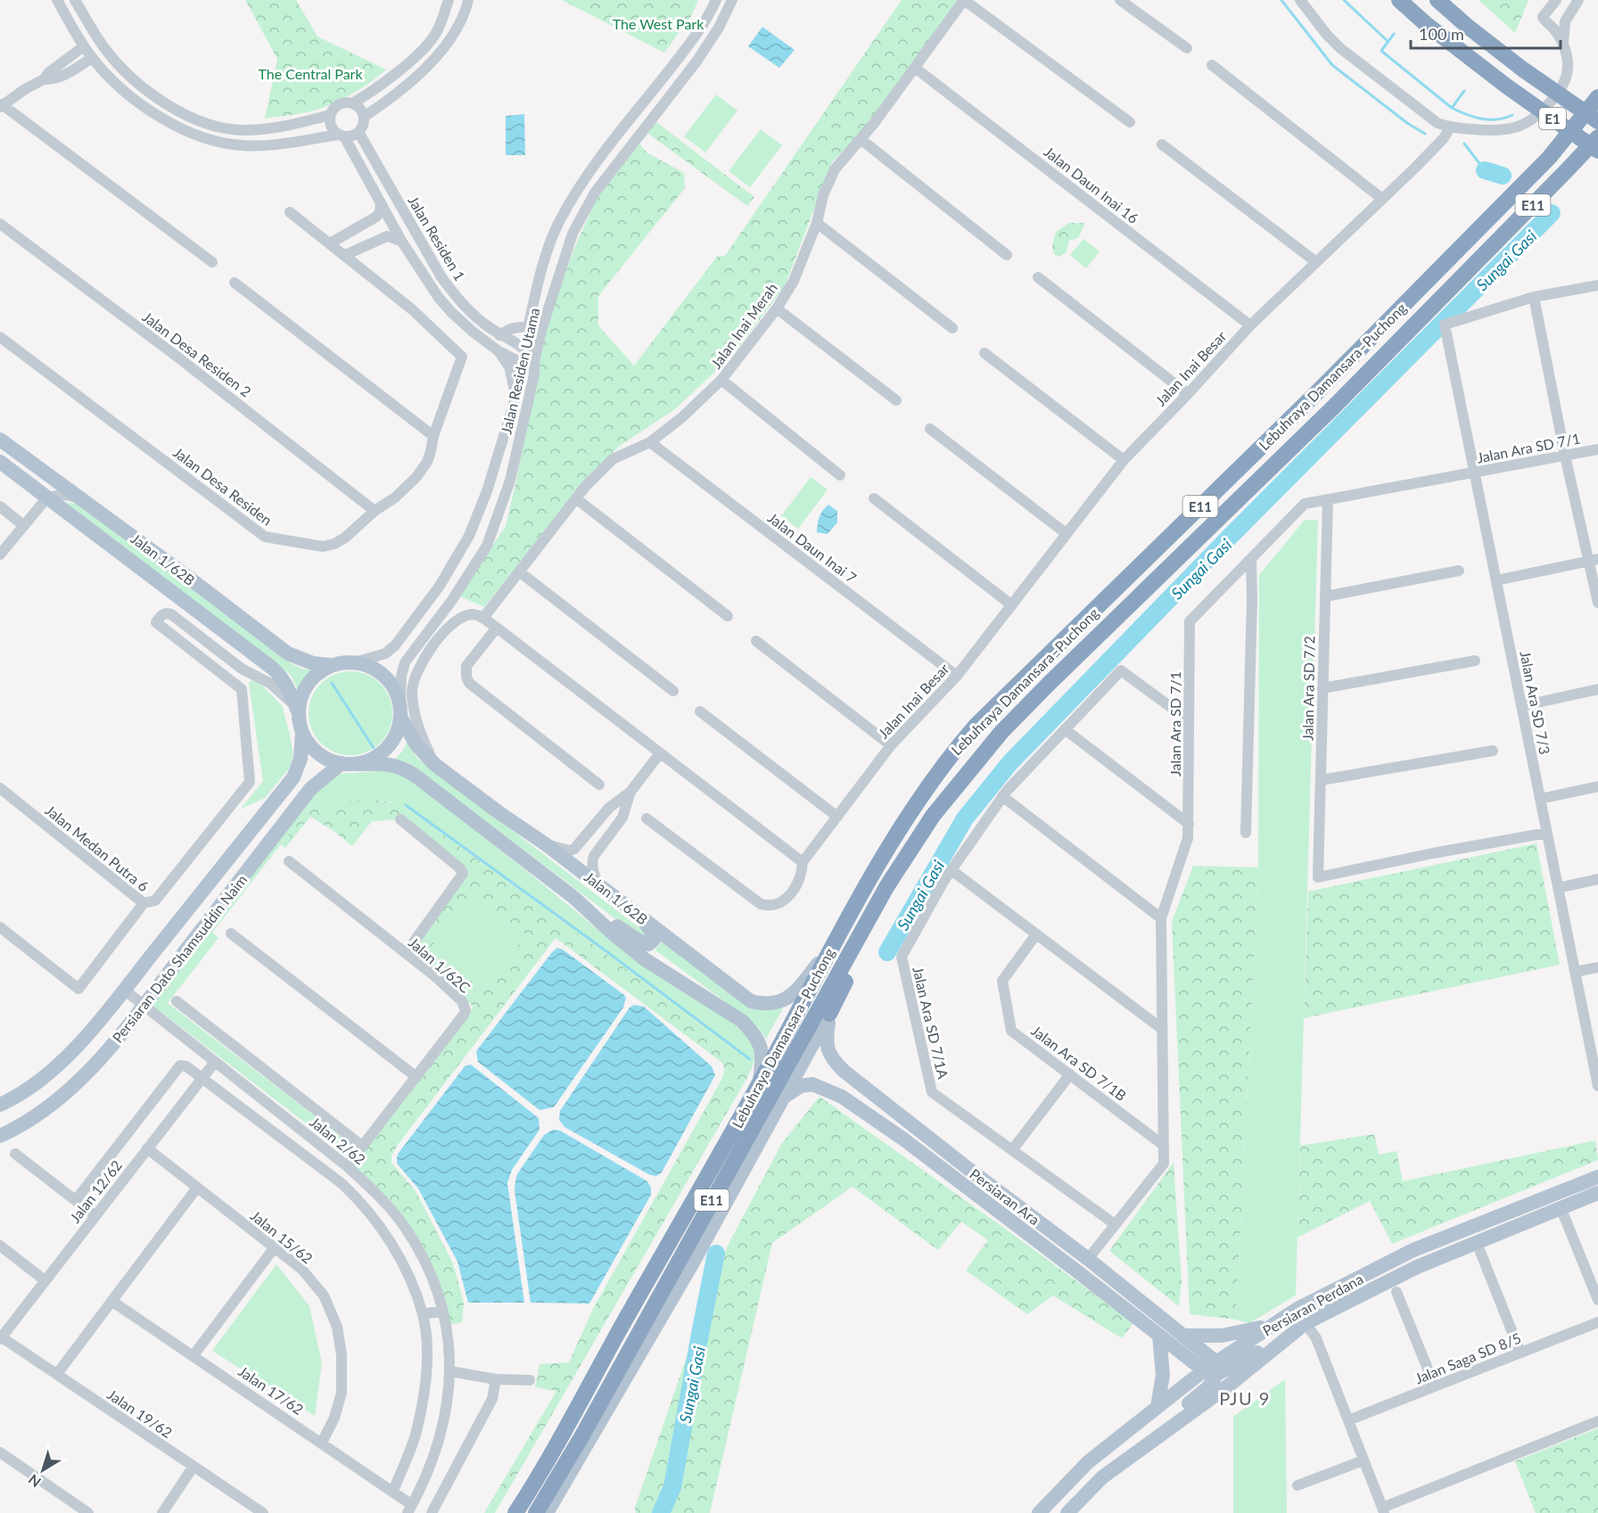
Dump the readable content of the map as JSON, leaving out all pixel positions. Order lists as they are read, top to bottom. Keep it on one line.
{"streets":{"highway":["E1","E11","Lebuhraya Damansara–Puchong"],"main road":["Jalan 1/62B","Persiaran Dato Shamsuddin Naim","Persiaran Ara","Persiaran Perdana"],"street":["Jalan Daun Inai 16","Jalan Residen 1","Jalan Inai Merah","Jalan Desa Residen 2","Jalan Inai Besar","Jalan Residen Utama","Jalan Ara SD 7/1","Jalan Desa Residen","Jalan Daun Inai 7","Jalan Ara SD 7/2","Jalan Ara SD 7/3","Jalan Medan Putra 6","Jalan 1/62C","Jalan Ara SD 7/1A","Jalan Ara SD 7/1B","Jalan 2/62","Jalan 12/62","Jalan 15/62","Jalan Saga SD 8/5","Jalan 17/62","Jalan 19/62"]},"crossings":[["Jalan Daun Inai 16","Jalan Inai Merah"],["Jalan Daun Inai 16","Jalan Inai Besar"],["E11","Lebuhraya Damansara–Puchong"],["Jalan Residen 1","Jalan Residen Utama"],["Jalan Inai Merah","Jalan Daun Inai 7"],["Jalan Desa Residen 2","Jalan Desa Residen"],["Jalan Inai Besar","Jalan Daun Inai 7"],["Jalan Residen Utama","Jalan 1/62B"],["Jalan Residen Utama","Persiaran Dato Shamsuddin Naim"],["Lebuhraya Damansara–Puchong","Jalan 1/62B"],["Jalan Ara SD 7/1","Jalan Ara SD 7/2"],["Jalan Ara SD 7/1","Jalan Ara SD 7/3"],["Jalan Ara SD 7/1","Jalan Ara SD 7/1A"],["Jalan Ara SD 7/1","Jalan Ara SD 7/1B"],["Jalan Ara SD 7/1","Persiaran Ara"],["Jalan 1/62B","Persiaran Dato Shamsuddin Naim"],["Jalan Ara SD 7/2","Jalan Ara SD 7/3"],["Persiaran Dato Shamsuddin Naim","Jalan 2/62"],["Jalan 1/62C","Jalan 2/62"],["Jalan 2/62","Jalan 12/62"],["Jalan 2/62","Jalan 17/62"],["Jalan 12/62","Jalan 15/62"],["Jalan 12/62","Jalan 19/62"],["Persiaran Ara","Persiaran Perdana"],["Jalan 15/62","Jalan 17/62"]],"districts":["PJU 9"],"water":["Sungai Gasi"],"parks":["The West Park","The Central Park"],"scale_bar":"100 m","north":"bottom left"}
